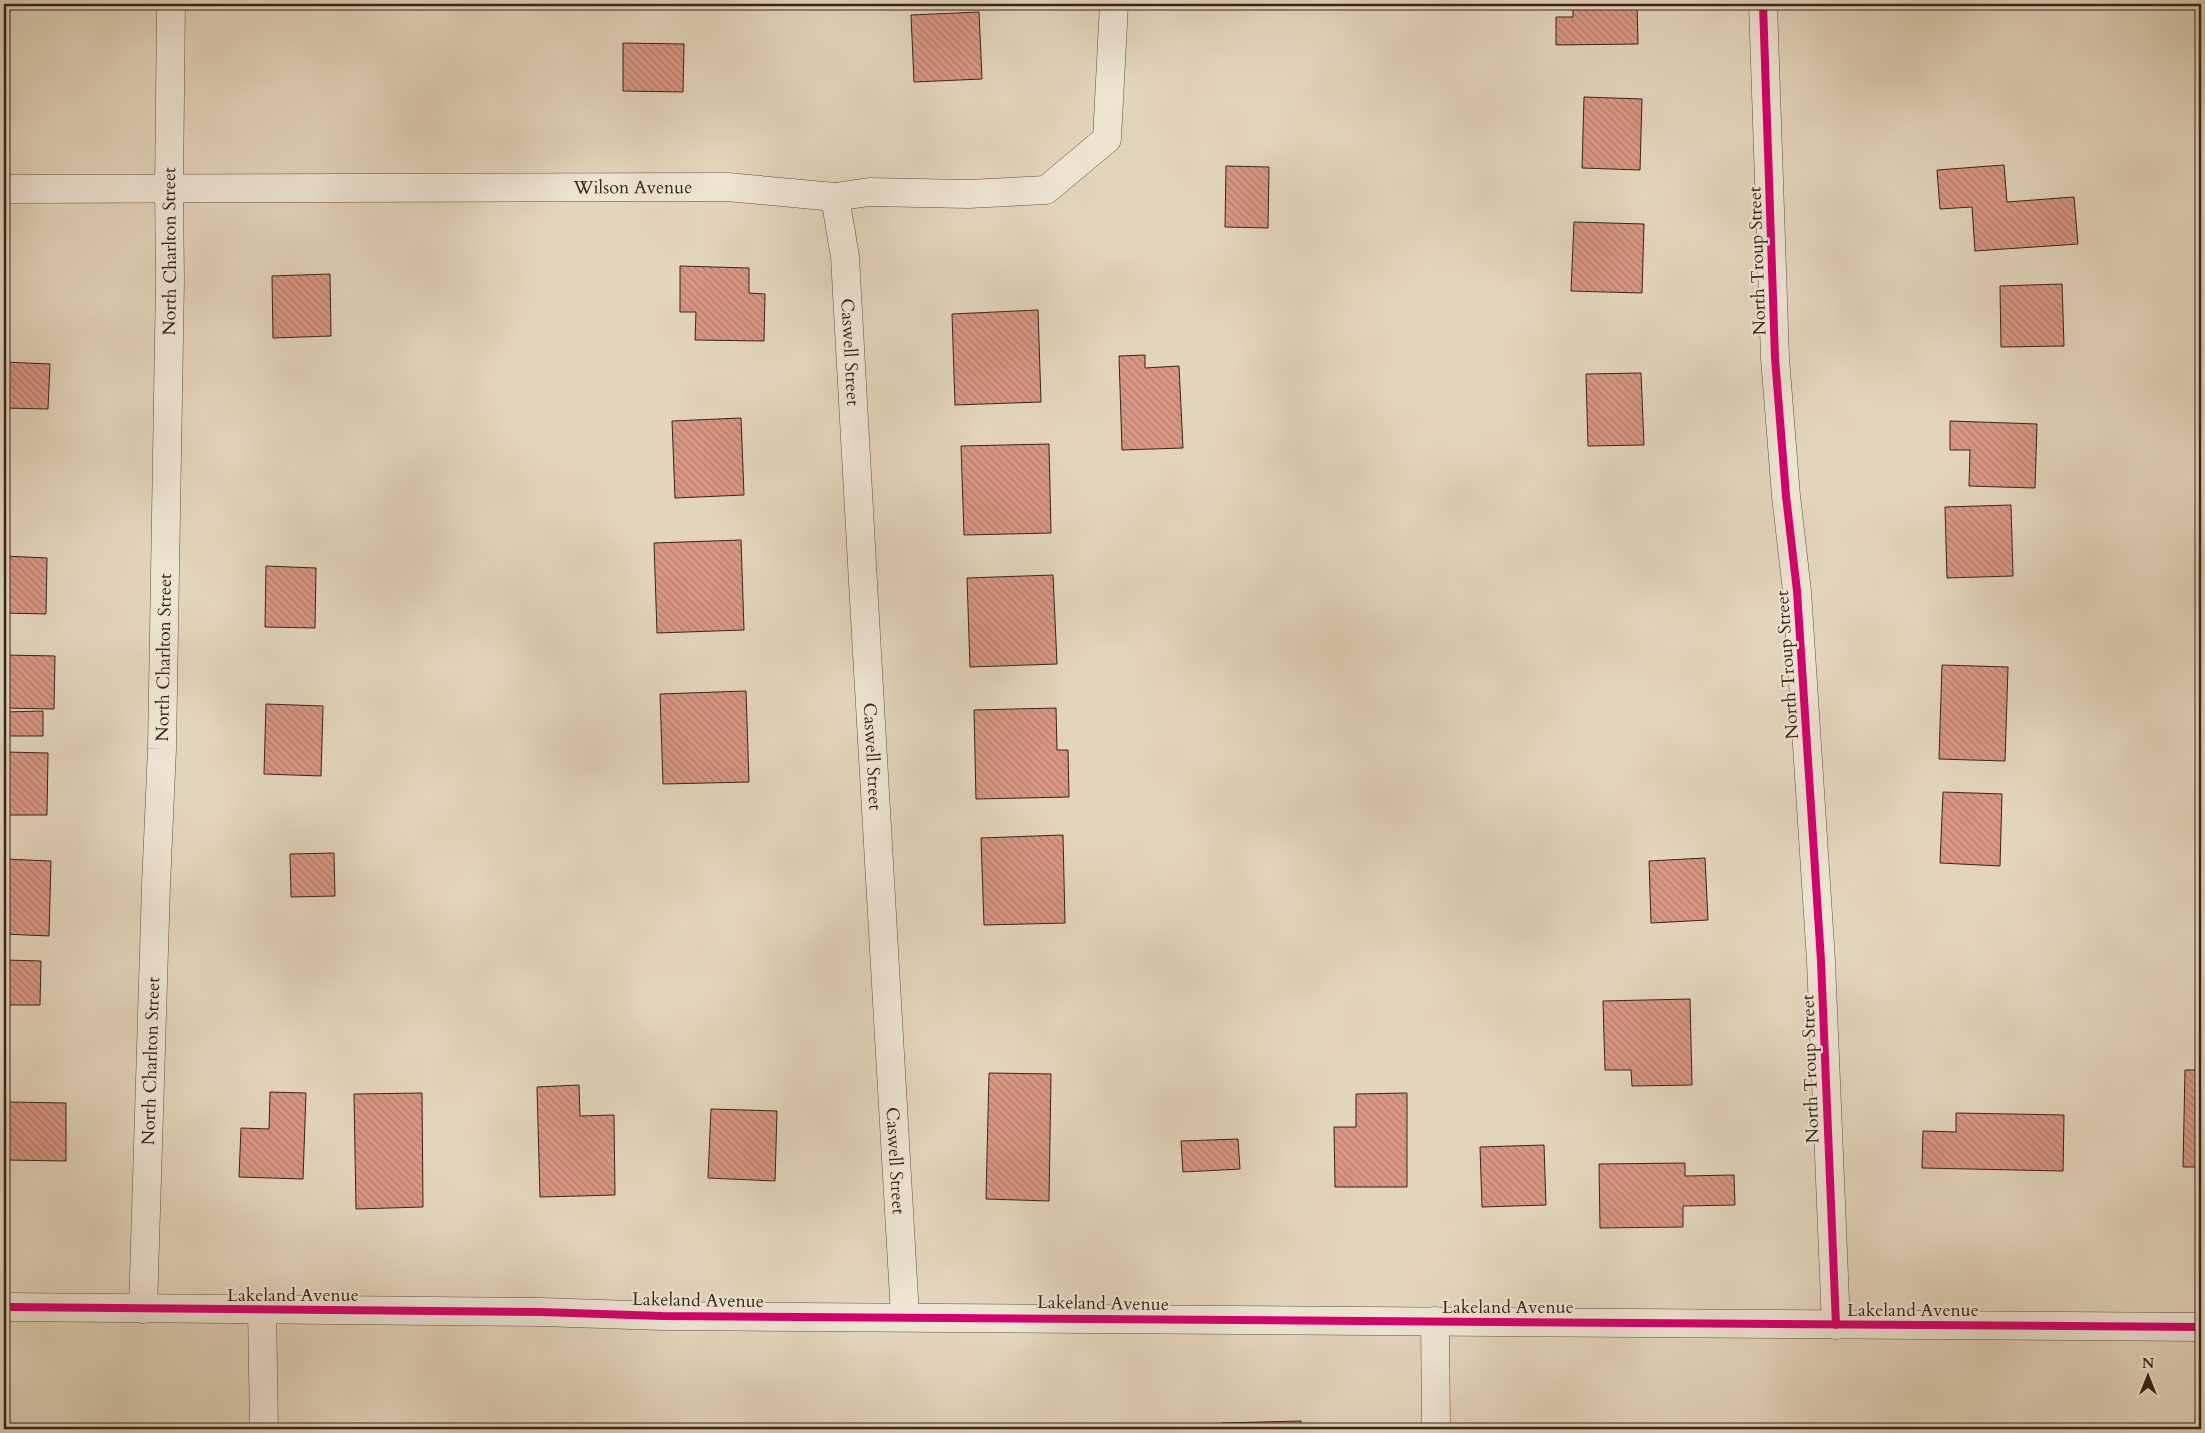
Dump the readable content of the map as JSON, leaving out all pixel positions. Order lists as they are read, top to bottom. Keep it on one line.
{"streets":{"street":["Wilson Avenue","North Charlton Street","North Troup Street","Caswell Street","Lakeland Avenue"]},"crossings":[["Wilson Avenue","North Charlton Street"],["Wilson Avenue","Caswell Street"],["North Charlton Street","Lakeland Avenue"],["North Troup Street","Lakeland Avenue"],["Caswell Street","Lakeland Avenue"]],"north":"top"}
